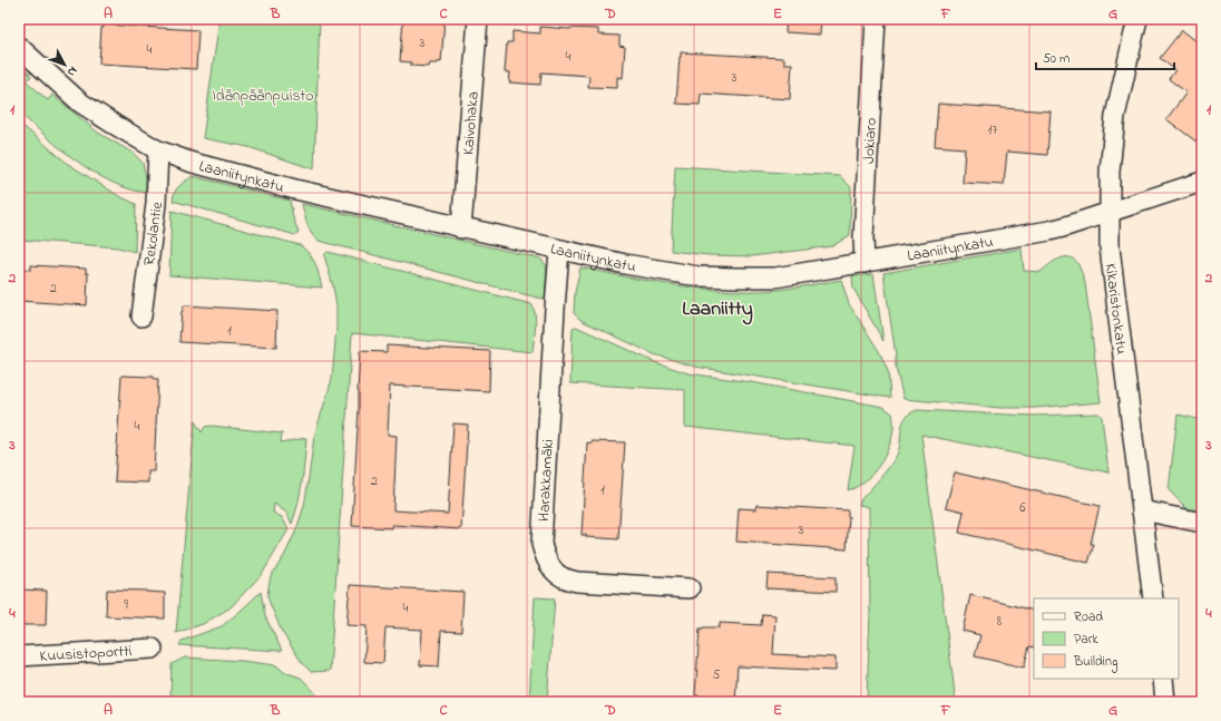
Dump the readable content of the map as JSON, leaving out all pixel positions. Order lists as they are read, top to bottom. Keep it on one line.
{"streets":{"street":["Kaivohaka","Jokiaro","Laaniitynkatu","Rekolantie","Kikaristonkatu","Harakkamäki","Kuusistoportti"]},"crossings":[["Kaivohaka","Laaniitynkatu"],["Jokiaro","Laaniitynkatu"],["Laaniitynkatu","Rekolantie"],["Laaniitynkatu","Kikaristonkatu"],["Laaniitynkatu","Harakkamäki"]],"districts":["Laaniitty"],"parks":["Idänpäänpuisto"],"house_numbers":["3","4","4","3","17","2","1","4","2","1","6","3","9","4","8","5"],"legend":["Road","Park","Building"],"scale_bar":"50 m","north":"bottom right","grid":{"columns":["A","B","C","D","E","F","G"],"rows":["1","2","3","4"]}}
